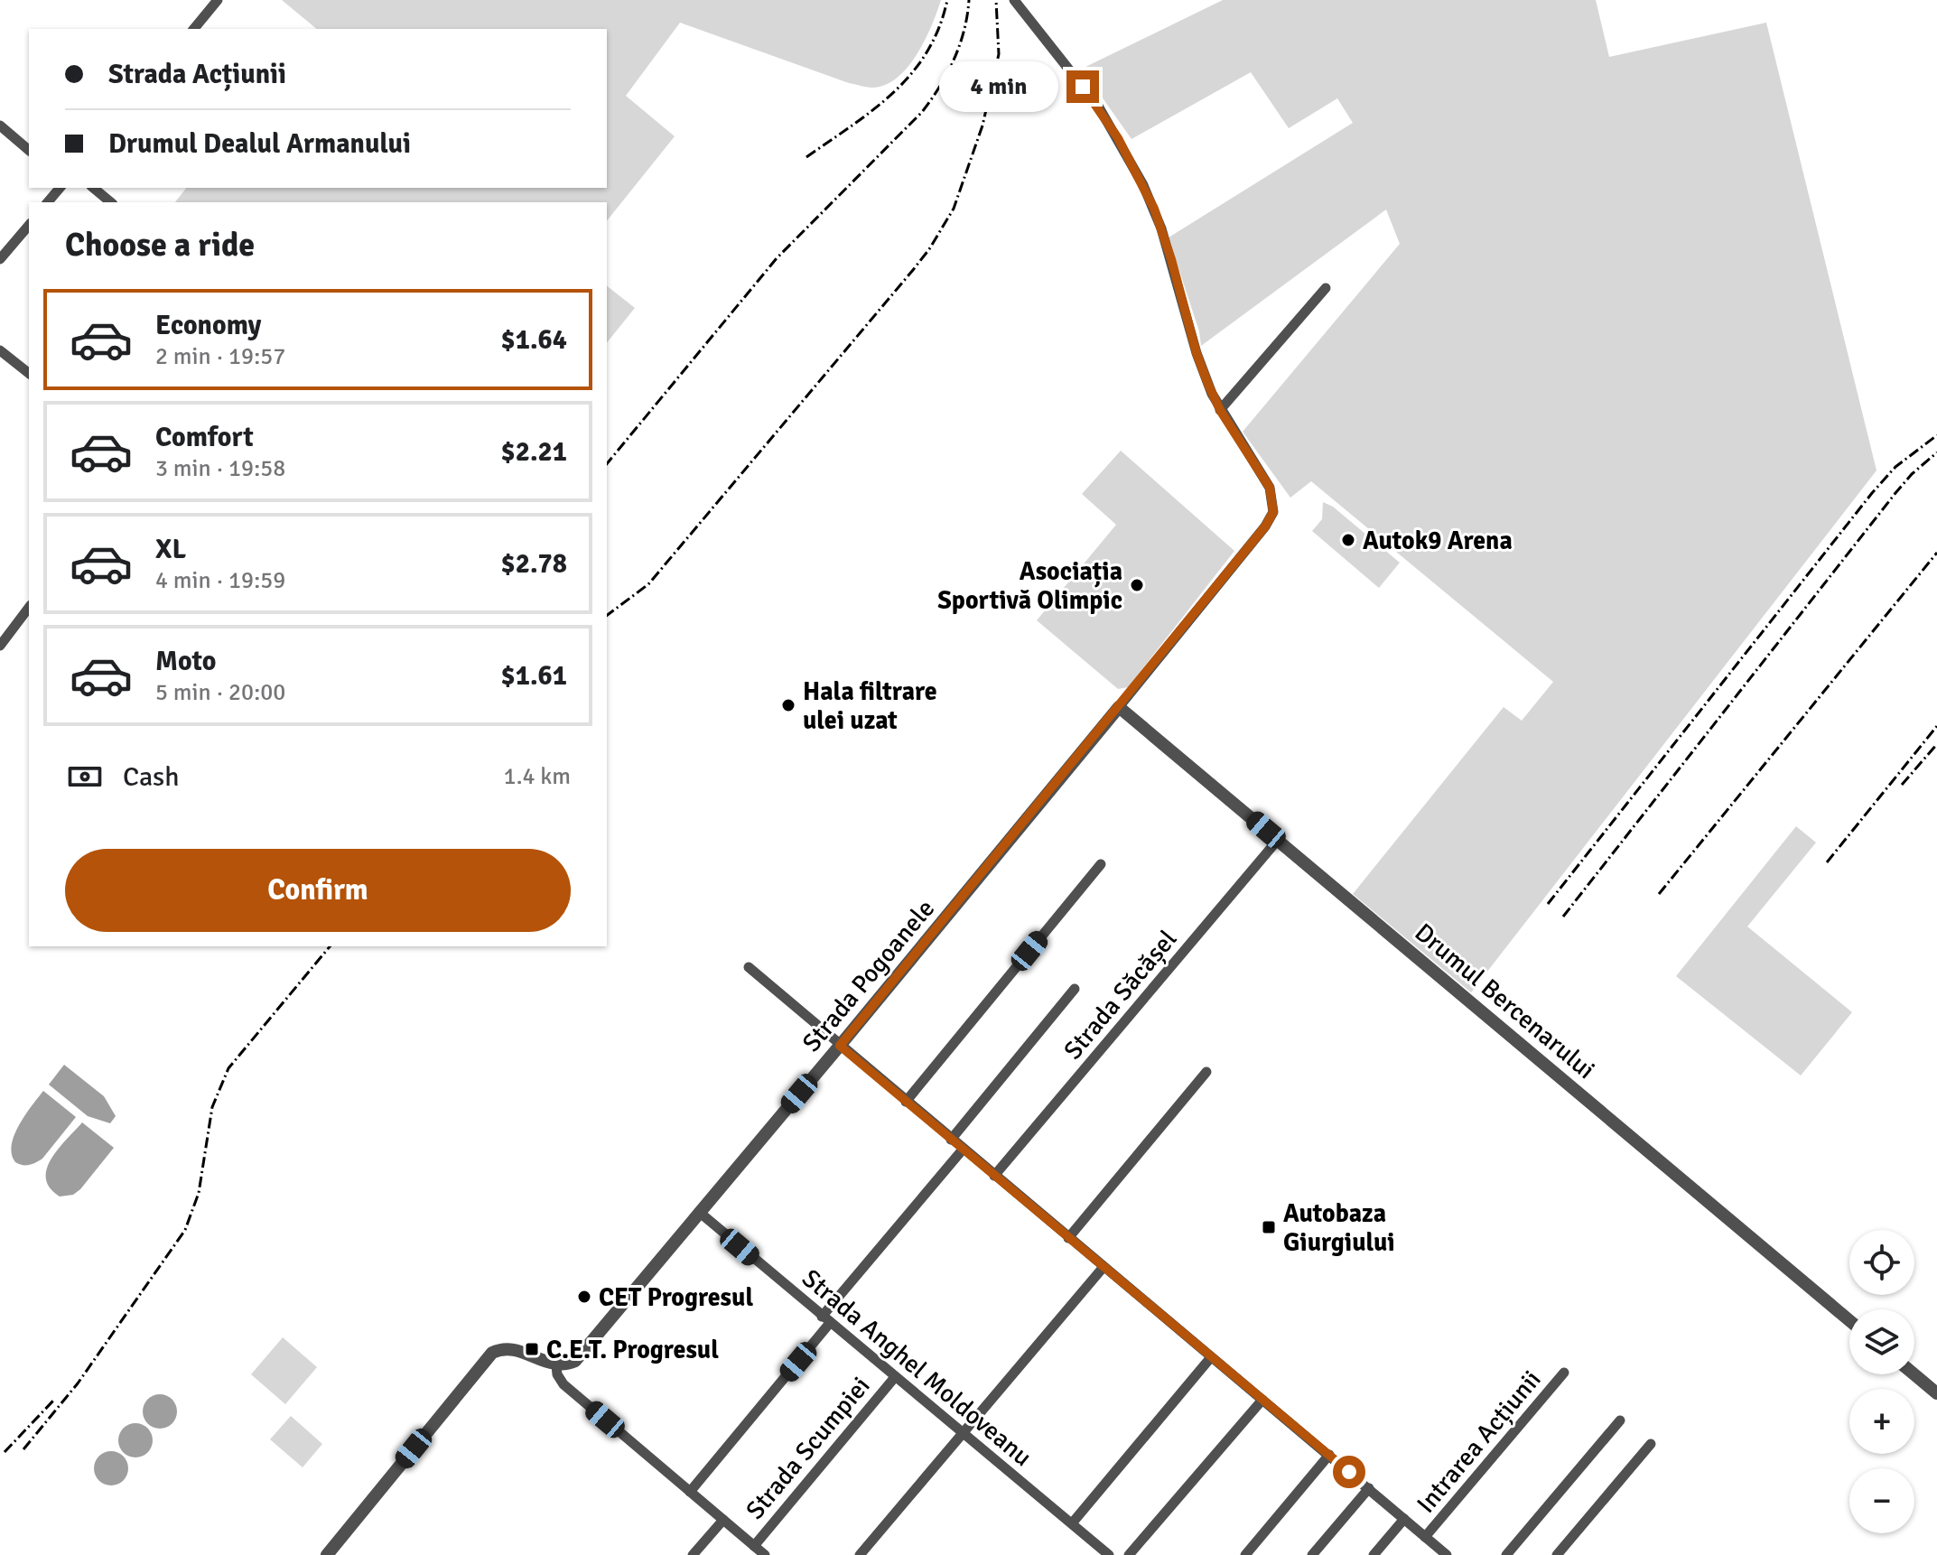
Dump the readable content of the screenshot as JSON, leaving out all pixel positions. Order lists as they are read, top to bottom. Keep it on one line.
{"streets":{"street":["Strada Pogoanele","Strada Săcășel","Drumul Bercenarului","Strada Anghel Moldoveanu","Intrarea Acțiunii","Strada Scumpiei"]},"crossings":[["Strada Pogoanele","Drumul Bercenarului"],["Strada Pogoanele","Strada Anghel Moldoveanu"],["Strada Săcășel","Drumul Bercenarului"],["Strada Anghel Moldoveanu","Strada Scumpiei"]],"places":{"other":["Autok9 Arena","Asociația Sportivă Olimpic","Hala filtrare ulei uzat","CET Progresul"],"transit":["Autobaza Giurgiului","C.E.T. Progresul"]},"page":{"banner":["Strada Acțiunii","Drumul Dealul Armanului"],"bubble":"4 min","heading":"Choose a ride","list":[{"name":"Economy","note":"2 min · 19:57","value":"$1.64"},{"name":"Comfort","note":"3 min · 19:58","value":"$2.21"},{"name":"XL","note":"4 min · 19:59","value":"$2.78"},{"name":"Moto","note":"5 min · 20:00","value":"$1.61"}],"pay":["Cash","1.4 km"],"buttons":"Confirm","map_buttons":["+","−"]}}
